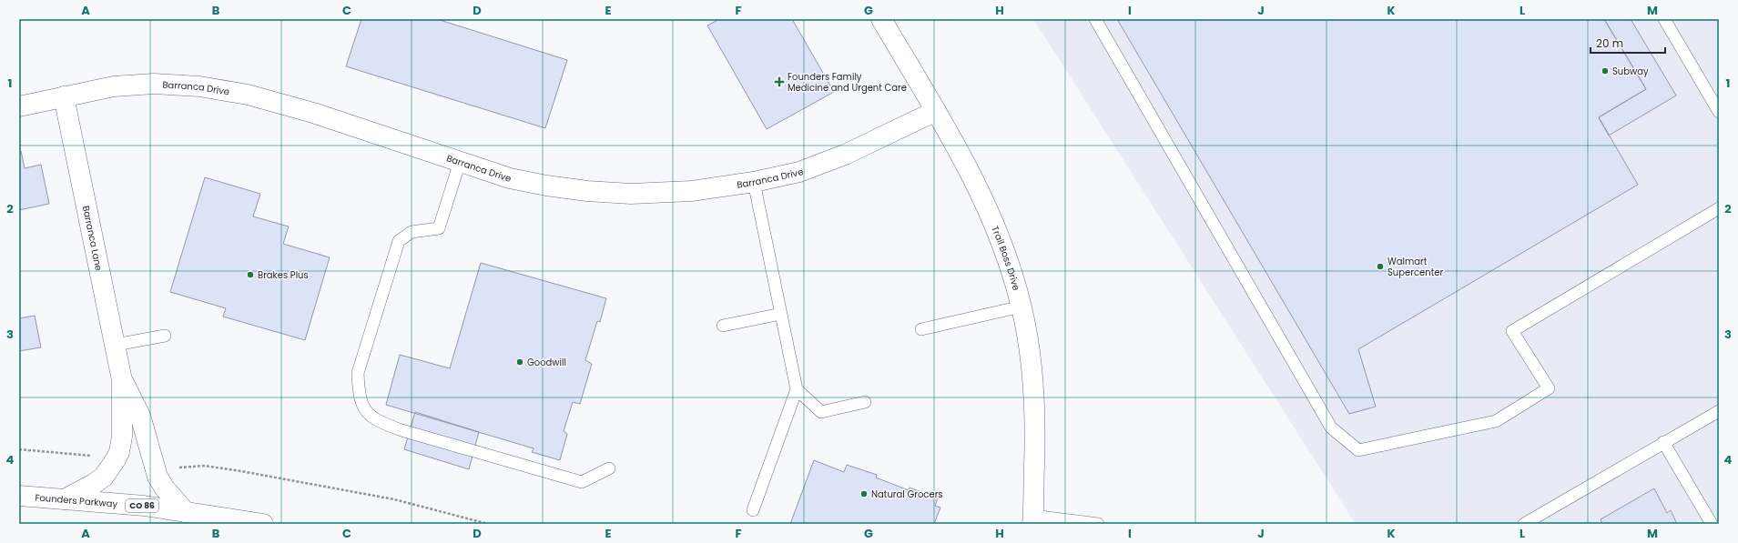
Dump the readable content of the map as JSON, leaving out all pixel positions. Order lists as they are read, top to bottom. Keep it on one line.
{"streets":{"main road":["Barranca Drive","Barranca Lane","Trail Boss Drive","Founders Parkway","CO 86"]},"crossings":[["Barranca Drive","Barranca Lane"],["Barranca Drive","Trail Boss Drive"],["Barranca Lane","Founders Parkway"]],"places":{"other":["Subway","Walmart Supercenter","Brakes Plus","Goodwill","Natural Grocers"],"health":["Founders Family Medicine and Urgent Care"]},"scale_bar":"20 m","grid":{"columns":["A","B","C","D","E","F","G","H","I","J","K","L","M"],"rows":["1","2","3","4"]}}
